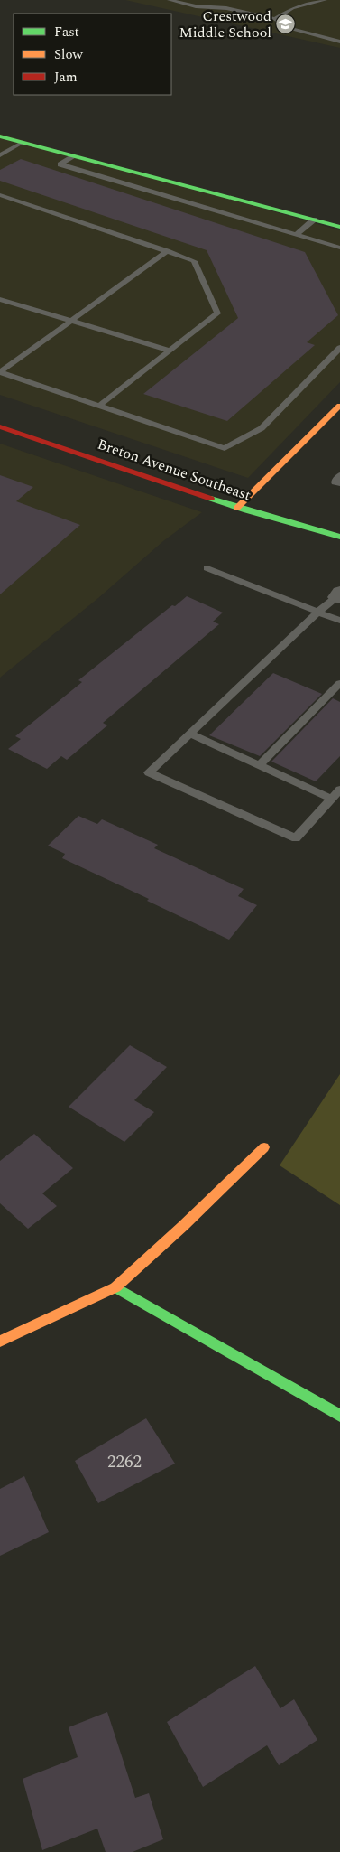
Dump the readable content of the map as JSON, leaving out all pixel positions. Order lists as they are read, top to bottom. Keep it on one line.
{"streets":{"street":["Breton Avenue Southeast"]},"places":{"school or university":["Crestwood Middle School"]},"house_numbers":["2262"],"legend":["Fast","Slow","Jam"]}
